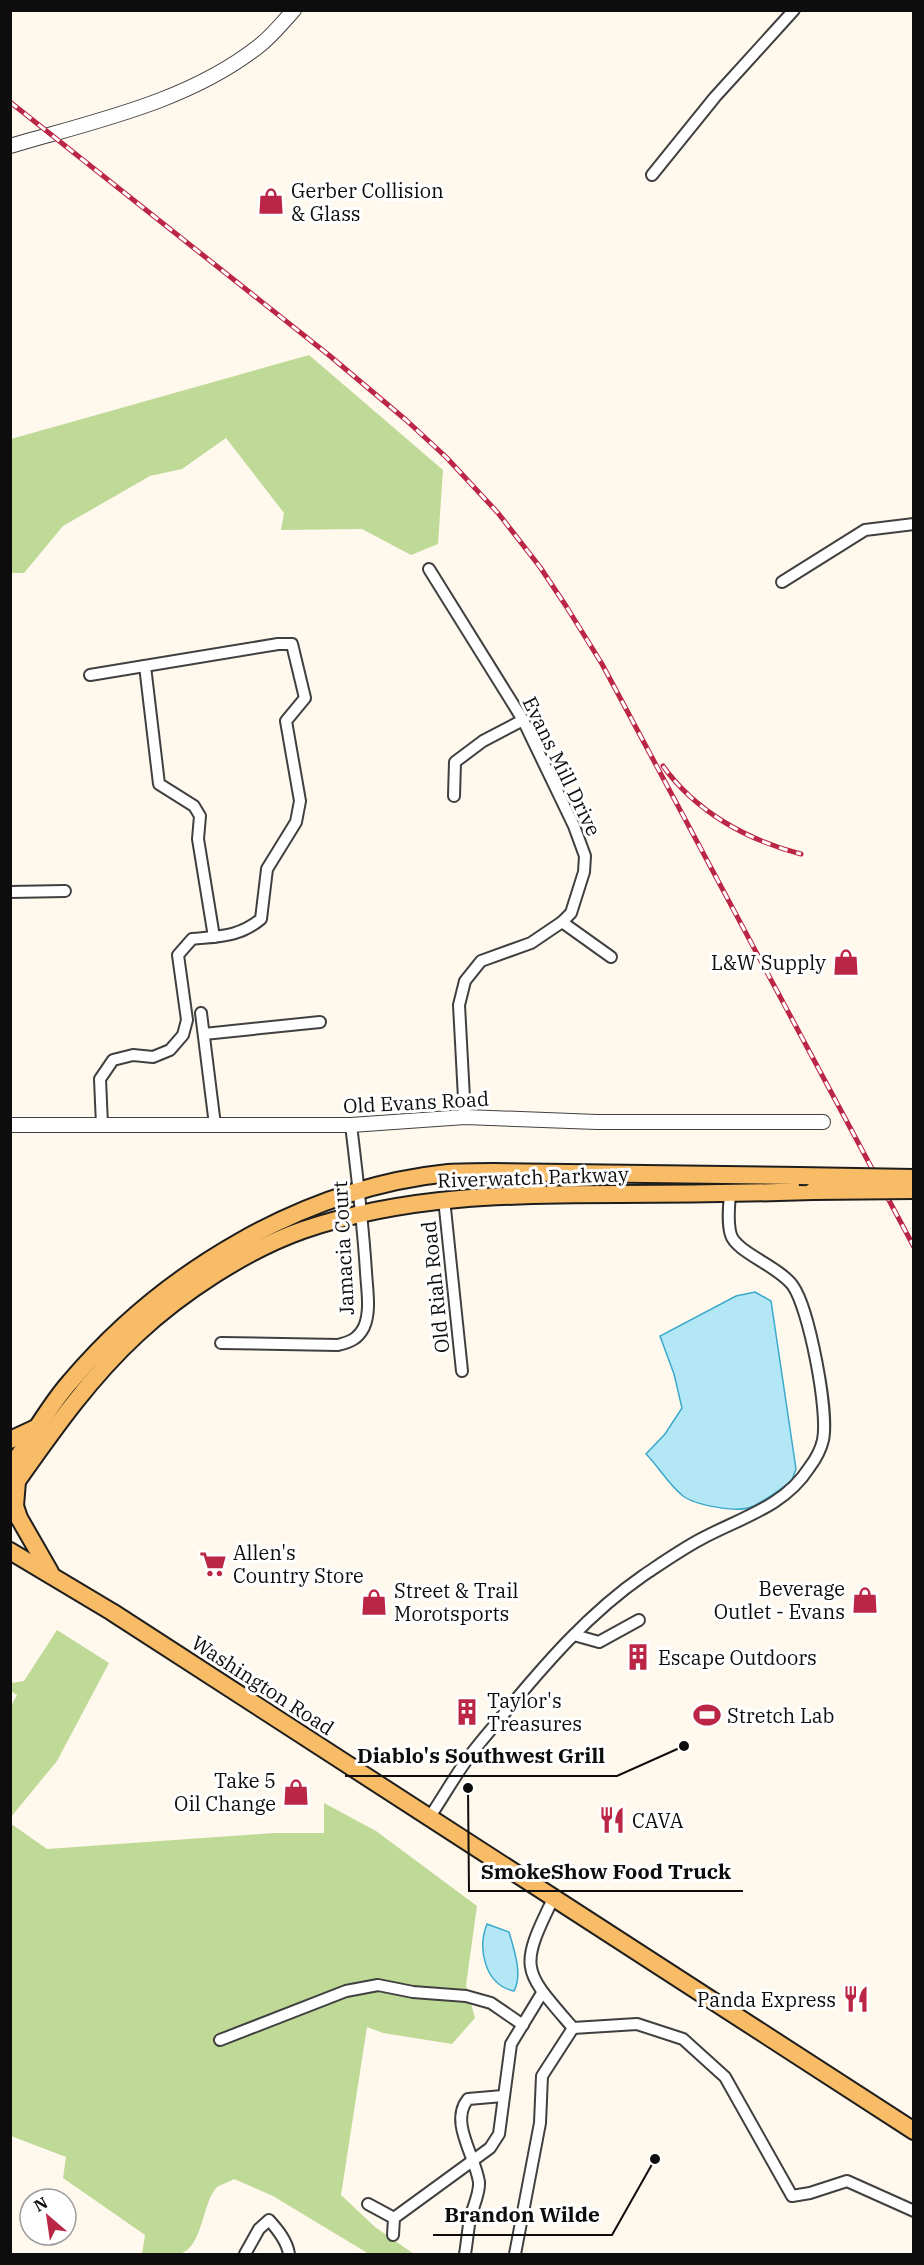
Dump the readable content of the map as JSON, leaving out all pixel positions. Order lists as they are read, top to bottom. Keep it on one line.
{"streets":{"main road":["Riverwatch Parkway","Washington Road"],"street":["Evans Mill Drive","Old Evans Road","Jamacia Court","Old Riah Road"]},"crossings":[["Evans Mill Drive","Old Evans Road"],["Old Evans Road","Jamacia Court"],["Riverwatch Parkway","Jamacia Court"],["Riverwatch Parkway","Old Riah Road"]],"places":{"shop":["Gerber Collision & Glass","L&W Supply","Beverage Outlet - Evans","Street & Trail Morotsports","Take 5 Oil Change"],"supermarket":["Allen's Country Store"],"building":["Escape Outdoors","Taylor's Treasures"],"sports":["Stretch Lab"],"other":["Diablo's Southwest Grill","SmokeShow Food Truck","Brandon Wilde"],"restaurant":["CAVA","Panda Express"]},"north":"top left"}
